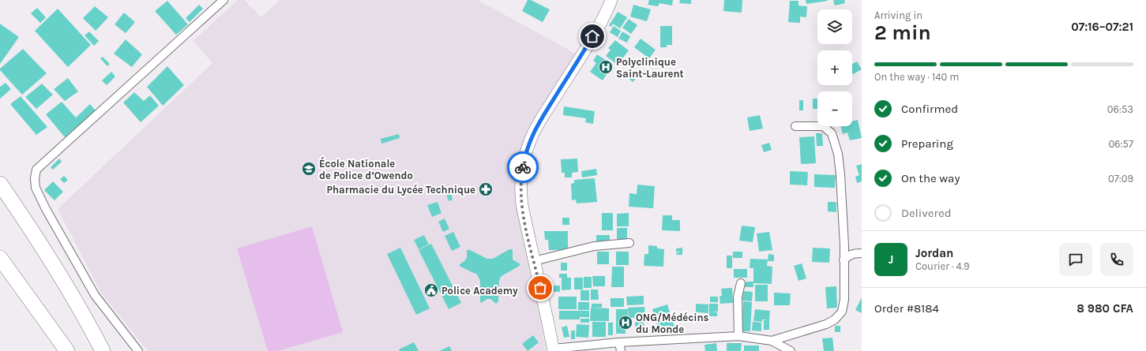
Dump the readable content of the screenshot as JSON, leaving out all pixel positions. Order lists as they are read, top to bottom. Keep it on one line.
{"places":{"hospital":["Polyclinique Saint-Laurent","ONG/Médécins du Monde"],"school or university":["École Nationale de Police d’Owendo"],"pharmacy":["Pharmacie du Lycée Technique"],"public building":["Police Academy"]},"page":{"heading":["2 min","Arriving in","07:16–07:21"],"panel":["Jordan","Courier · 4.9","Order #8184","8 980 CFA"],"map_buttons":["+","−"],"bar":"On the way · 140 m","list":[["Confirmed","06:53"],["Preparing","06:57"],["On the way","07:09"],"Delivered"],"round":"J"}}
